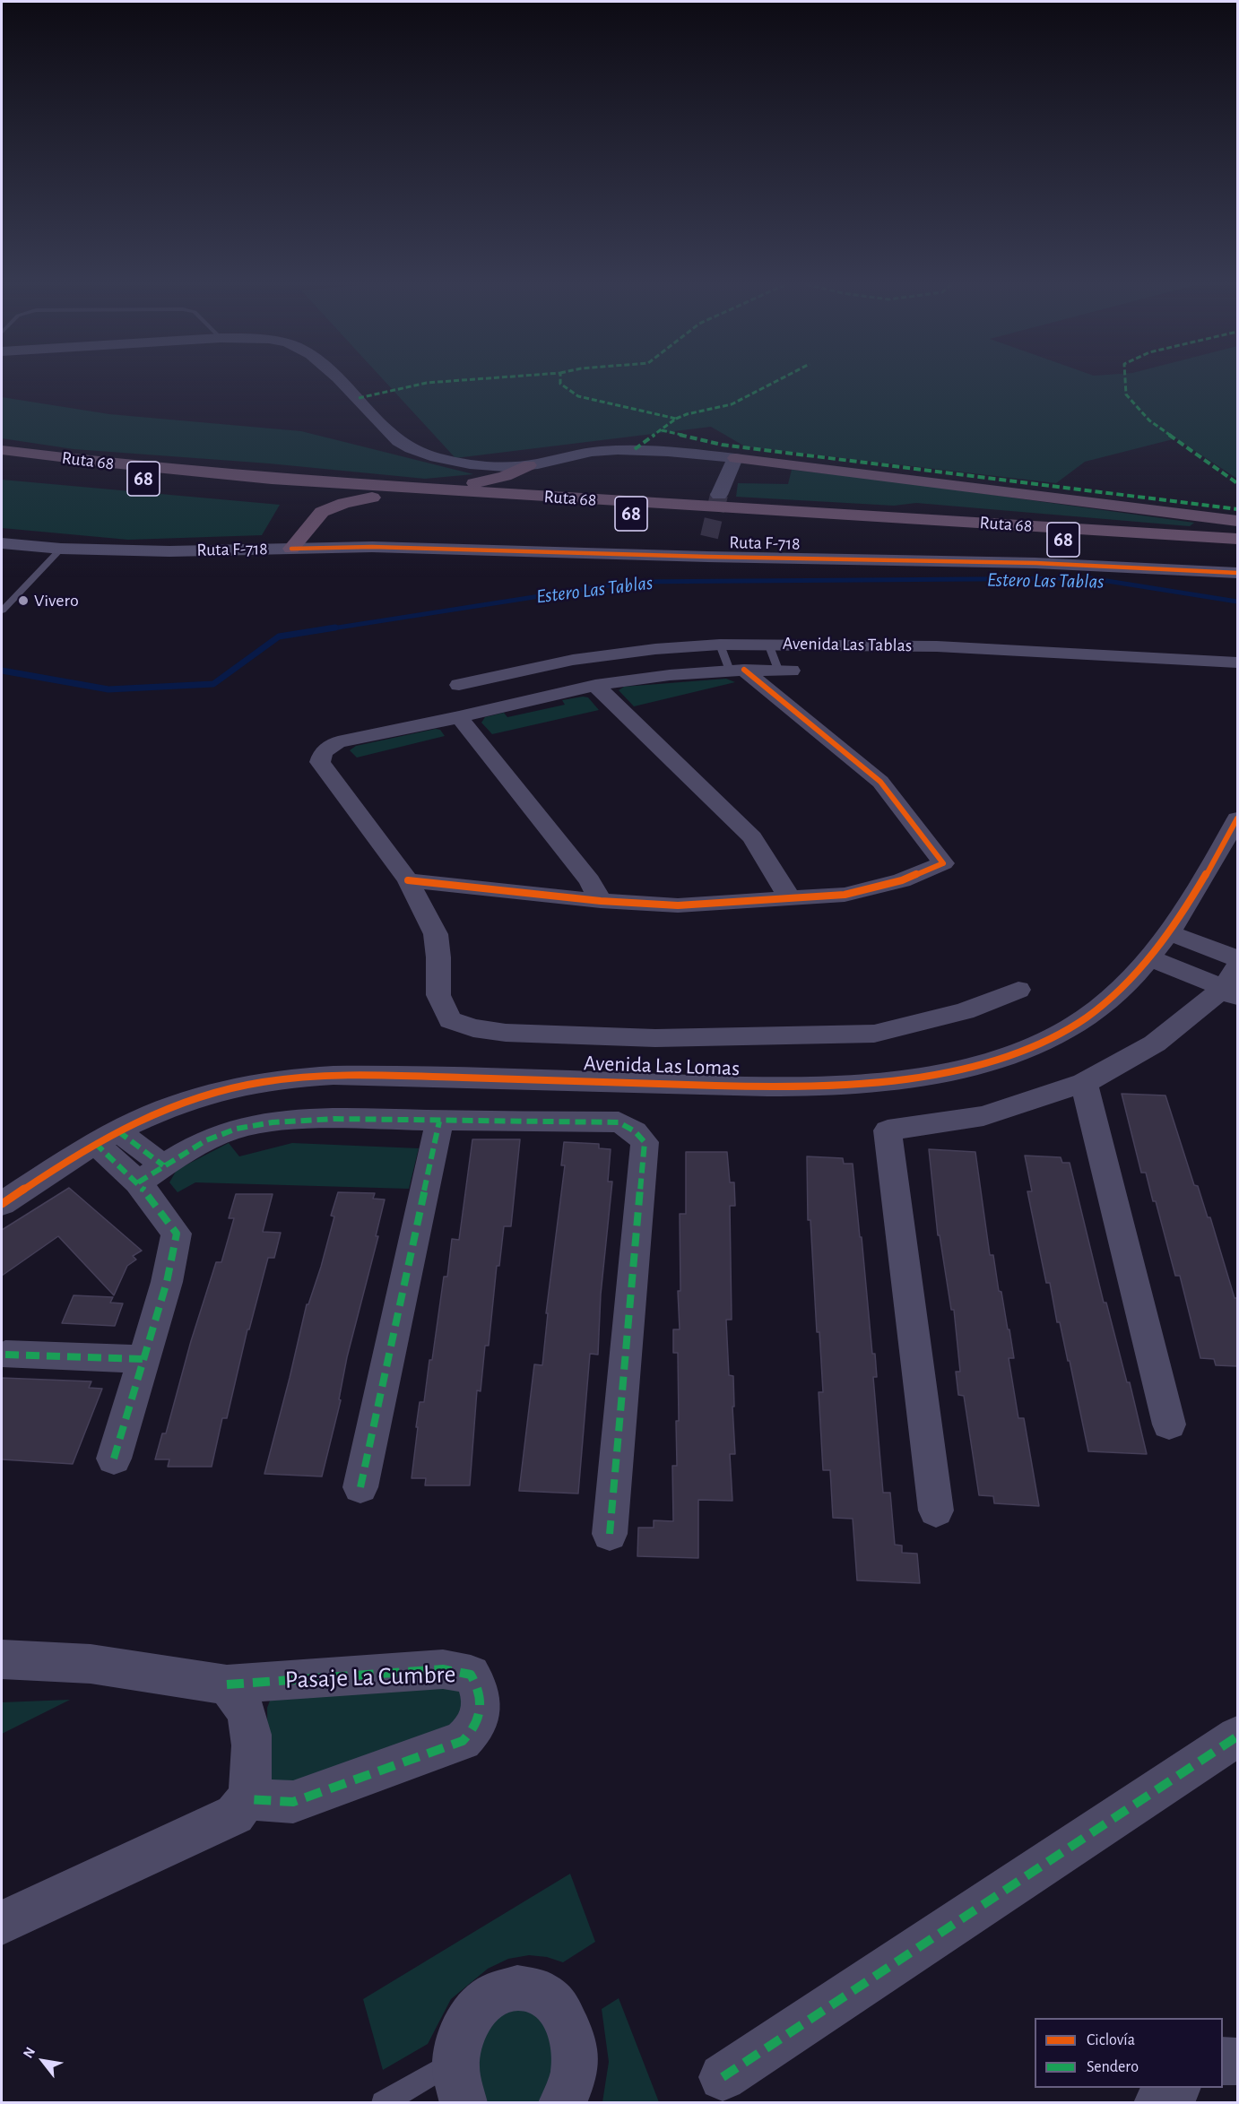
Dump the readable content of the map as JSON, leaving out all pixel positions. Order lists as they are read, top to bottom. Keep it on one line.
{"streets":{"highway":["Ruta 68","68"],"street":["Ruta F-718","Avenida Las Tablas","Avenida Las Lomas","Pasaje La Cumbre"]},"water":["Estero Las Tablas"],"places":["Vivero"],"legend":["Ciclovía","Sendero"],"north":"top left"}
